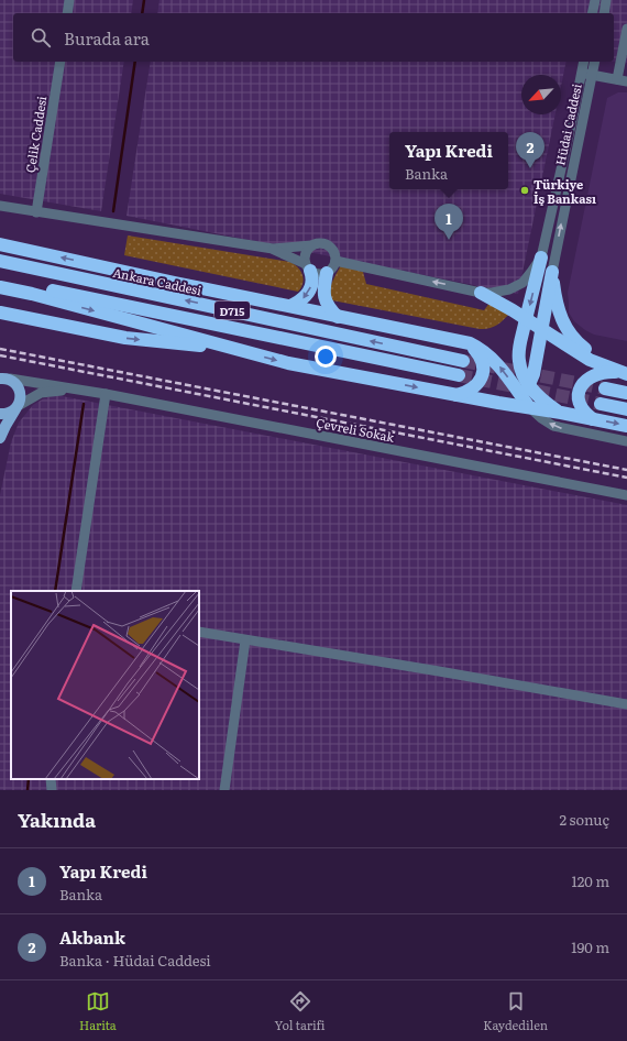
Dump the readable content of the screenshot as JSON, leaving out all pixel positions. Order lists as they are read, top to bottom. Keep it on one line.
{"streets":{"highway":["Ankara Caddesi","D715"],"street":["Hüdai Caddesi","Çelik Caddesi","Çevreli Sokak"]},"places":["Türkiye İş Bankası"],"north":"bottom left","page":{"search":"Burada ara","popup":["Yapı Kredi","Banka"],"pins":["2","1"],"heading":["Yakında","2 sonuç"],"list":[{"mark":"1","name":"Yapı Kredi","note":"Banka","value":"120 m"},{"mark":"2","name":"Akbank","note":"Banka · Hüdai Caddesi","value":"190 m"}],"nav":["Harita","Yol tarifi","Kaydedilen"]}}
